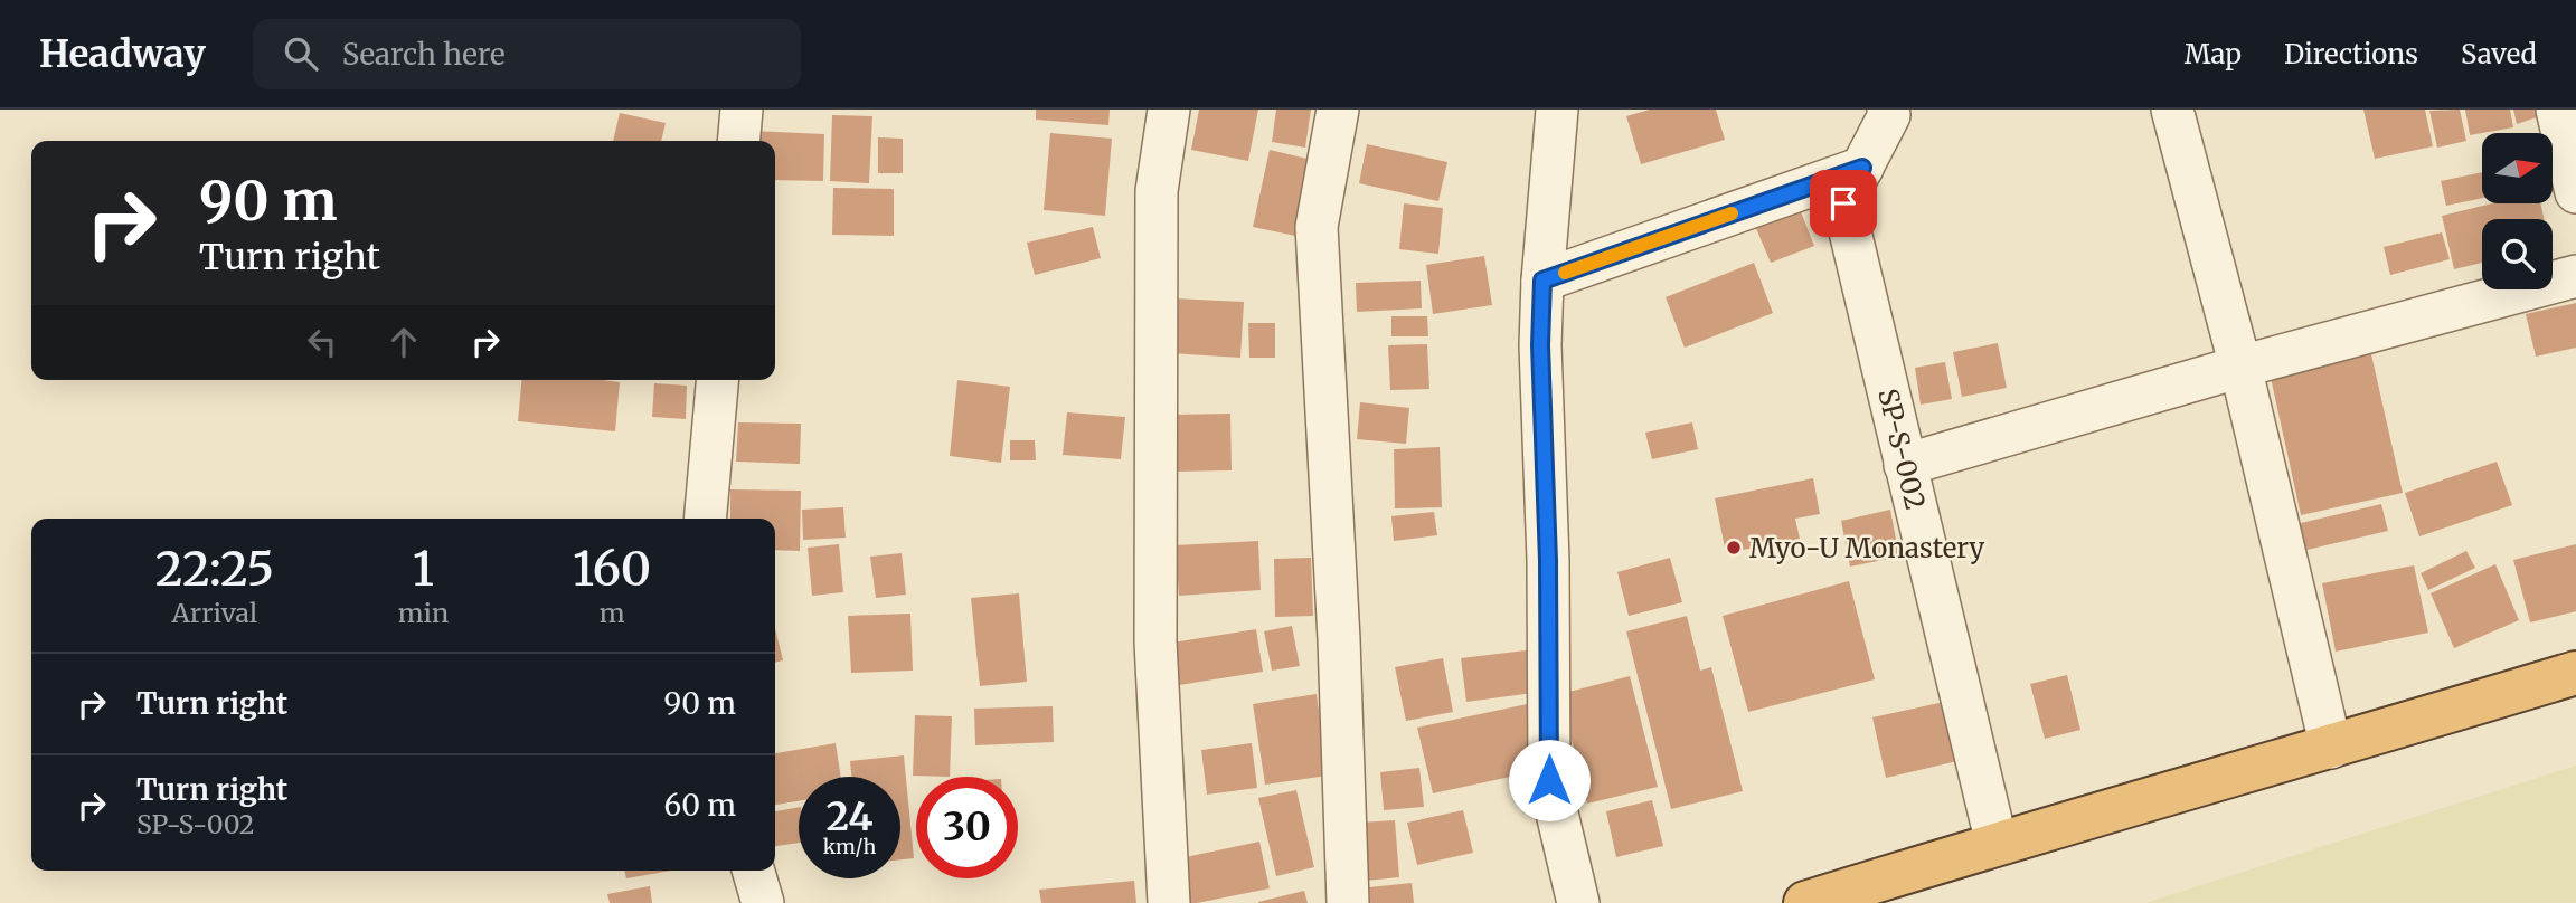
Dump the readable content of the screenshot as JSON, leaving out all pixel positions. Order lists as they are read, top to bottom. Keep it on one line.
{"streets":{"street":["SP-S-002"]},"places":["Myo-U Monastery"],"north":"right","page":{"header":"Headway","search":"Search here","nav":["Map","Directions","Saved"],"turn":["90 m","Turn right"],"eta":["22:25","Arrival","1","min","160","m"],"list":[{"name":"Turn right","value":"90 m"},{"name":"Turn right","note":"SP-S-002","value":"60 m"}],"speed":"24 km/h","limit":"30"}}
